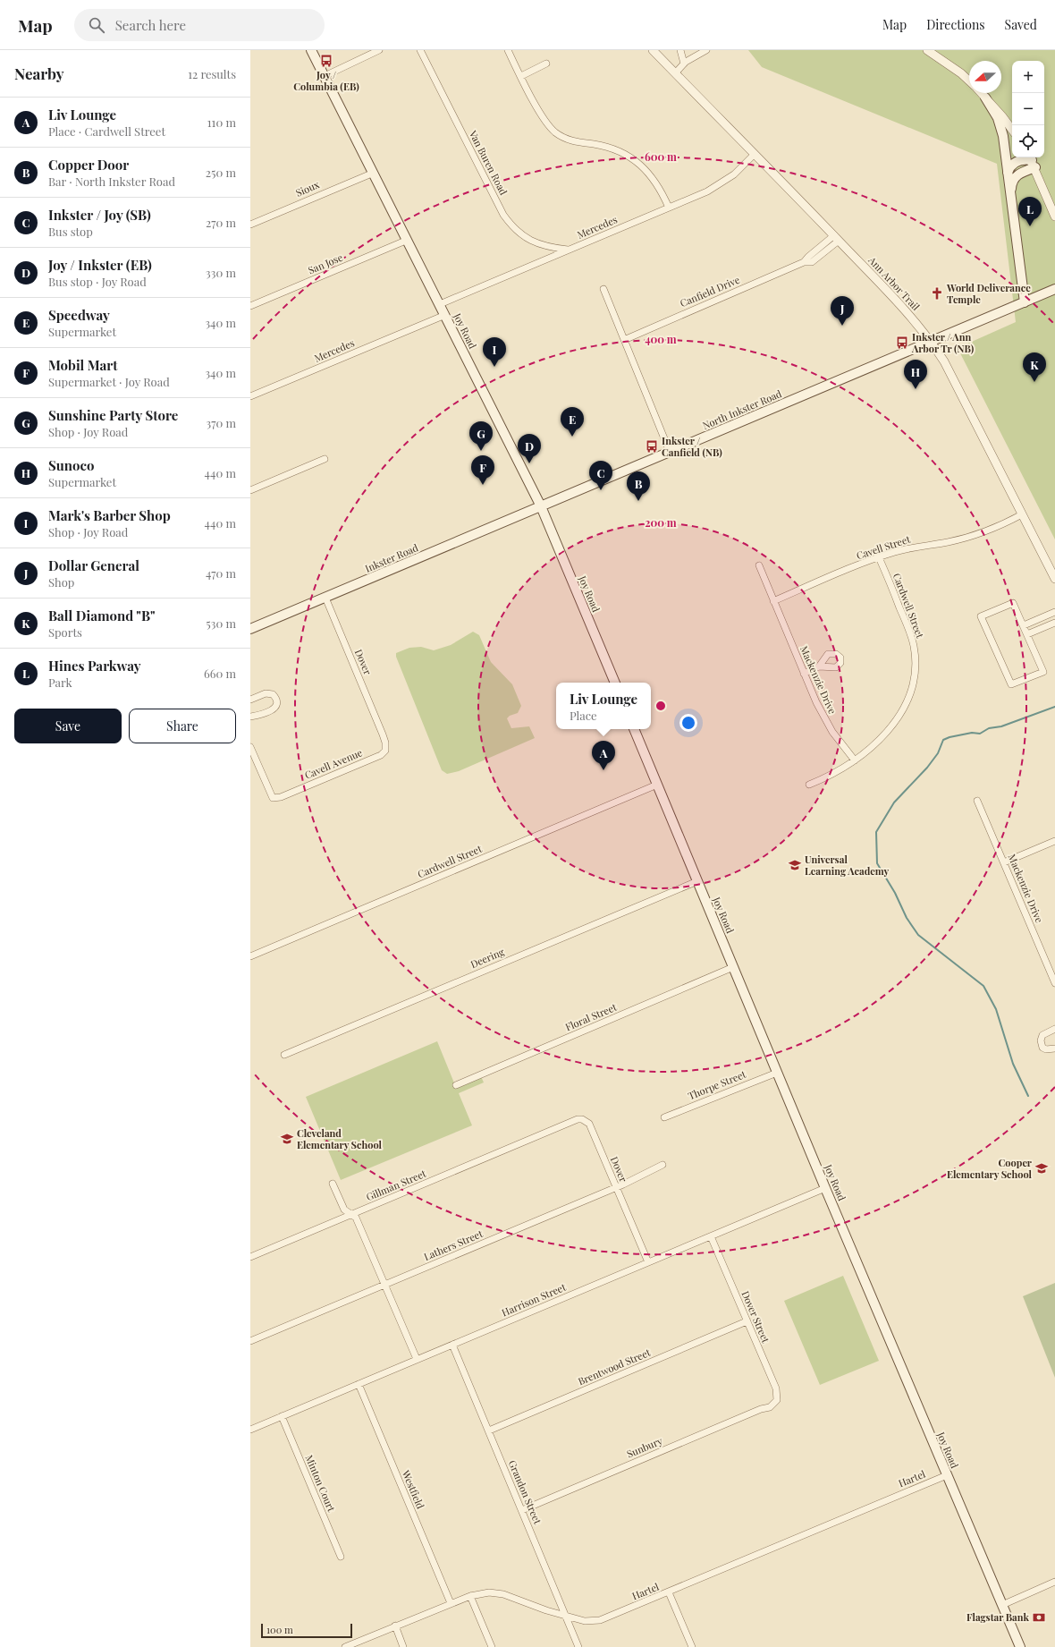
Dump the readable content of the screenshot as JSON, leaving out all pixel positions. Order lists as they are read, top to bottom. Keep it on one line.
{"streets":{"main road":["Joy Road","North Inkster Road","Inkster Road"],"street":["Van Buren Road","Sioux","Mercedes","San Jose","Ann Arbor Trail","Canfield Drive","Cavell Street","Cardwell Street","Dover","Mackenzie Drive","Cavell Avenue","Deering","Floral Street","Thorpe Street","Gillman Street","Lathers Street","Harrison Street","Dover Street","Brentwood Street","Sunbury","Hartel","Minton Court","Westfield","Grandon Street"]},"crossings":[["Van Buren Road","Mercedes"],["Sioux","Joy Road"],["Mercedes","Ann Arbor Trail"],["Mercedes","Joy Road"],["San Jose","Joy Road"],["Ann Arbor Trail","Canfield Drive"],["Ann Arbor Trail","North Inkster Road"],["Ann Arbor Trail","Cavell Street"],["Joy Road","North Inkster Road"],["Joy Road","Inkster Road"],["Joy Road","Cardwell Street"],["Joy Road","Deering"],["Joy Road","Floral Street"],["Joy Road","Thorpe Street"],["Joy Road","Harrison Street"],["Joy Road","Hartel"],["North Inkster Road","Inkster Road"],["Cavell Street","Cardwell Street"],["Cavell Street","Mackenzie Drive"],["Inkster Road","Dover"],["Cardwell Street","Mackenzie Drive"],["Dover","Cavell Avenue"],["Dover","Gillman Street"],["Dover","Lathers Street"],["Dover","Harrison Street"],["Harrison Street","Dover Street"],["Harrison Street","Minton Court"],["Harrison Street","Westfield"],["Harrison Street","Grandon Street"],["Dover Street","Brentwood Street"],["Dover Street","Sunbury"],["Brentwood Street","Grandon Street"],["Sunbury","Grandon Street"],["Hartel","Westfield"],["Hartel","Grandon Street"]],"places":{"bus stop":["Joy / Columbia (EB)","Inkster / Ann Arbor Tr (NB)","Inkster / Canfield (NB)"],"church":["World Deliverance Temple"],"school or university":["Universal Learning Academy","Cleveland Elementary School","Cooper Elementary School"],"bank":["Flagstar Bank"]},"scale_bar":"100 m","north":"left","page":{"header":"Map","search":"Search here","nav":["Map","Directions","Saved"],"heading":["Nearby","12 results"],"map_buttons":["+","−"],"list":[{"mark":"A","name":"Liv Lounge","note":"Place · Cardwell Street","value":"110 m"},{"mark":"B","name":"Copper Door","note":"Bar · North Inkster Road","value":"250 m"},{"mark":"C","name":"Inkster / Joy (SB)","note":"Bus stop","value":"270 m"},{"mark":"D","name":"Joy / Inkster (EB)","note":"Bus stop · Joy Road","value":"330 m"},{"mark":"E","name":"Speedway","note":"Supermarket","value":"340 m"},{"mark":"F","name":"Mobil Mart","note":"Supermarket · Joy Road","value":"340 m"},{"mark":"G","name":"Sunshine Party Store","note":"Shop · Joy Road","value":"370 m"},{"mark":"H","name":"Sunoco","note":"Supermarket","value":"440 m"},{"mark":"I","name":"Mark's Barber Shop","note":"Shop · Joy Road","value":"440 m"},{"mark":"J","name":"Dollar General","note":"Shop","value":"470 m"},{"mark":"K","name":"Ball Diamond \"B\"","note":"Sports","value":"530 m"},{"mark":"L","name":"Hines Parkway","note":"Park","value":"660 m"}],"pins":["L","J","I","K","H","E","G","D","F","C","B","A"],"popup":["Liv Lounge","Place"],"buttons":["Save","Share"],"scale":"100 m"},"rings":["600 m","400 m","200 m"]}
